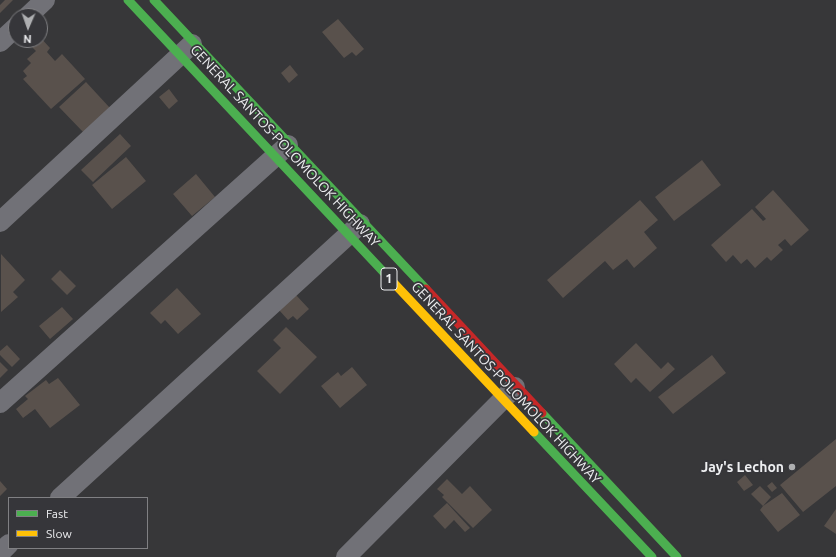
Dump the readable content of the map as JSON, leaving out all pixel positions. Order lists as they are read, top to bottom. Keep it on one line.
{"streets":{"highway":["GENERAL SANTOS-POLOMOLOK HIGHWAY","1"]},"crossings":[["GENERAL SANTOS-POLOMOLOK HIGHWAY","1"]],"places":["Jay's Lechon"],"legend":["Fast","Slow"],"north":"bottom"}
